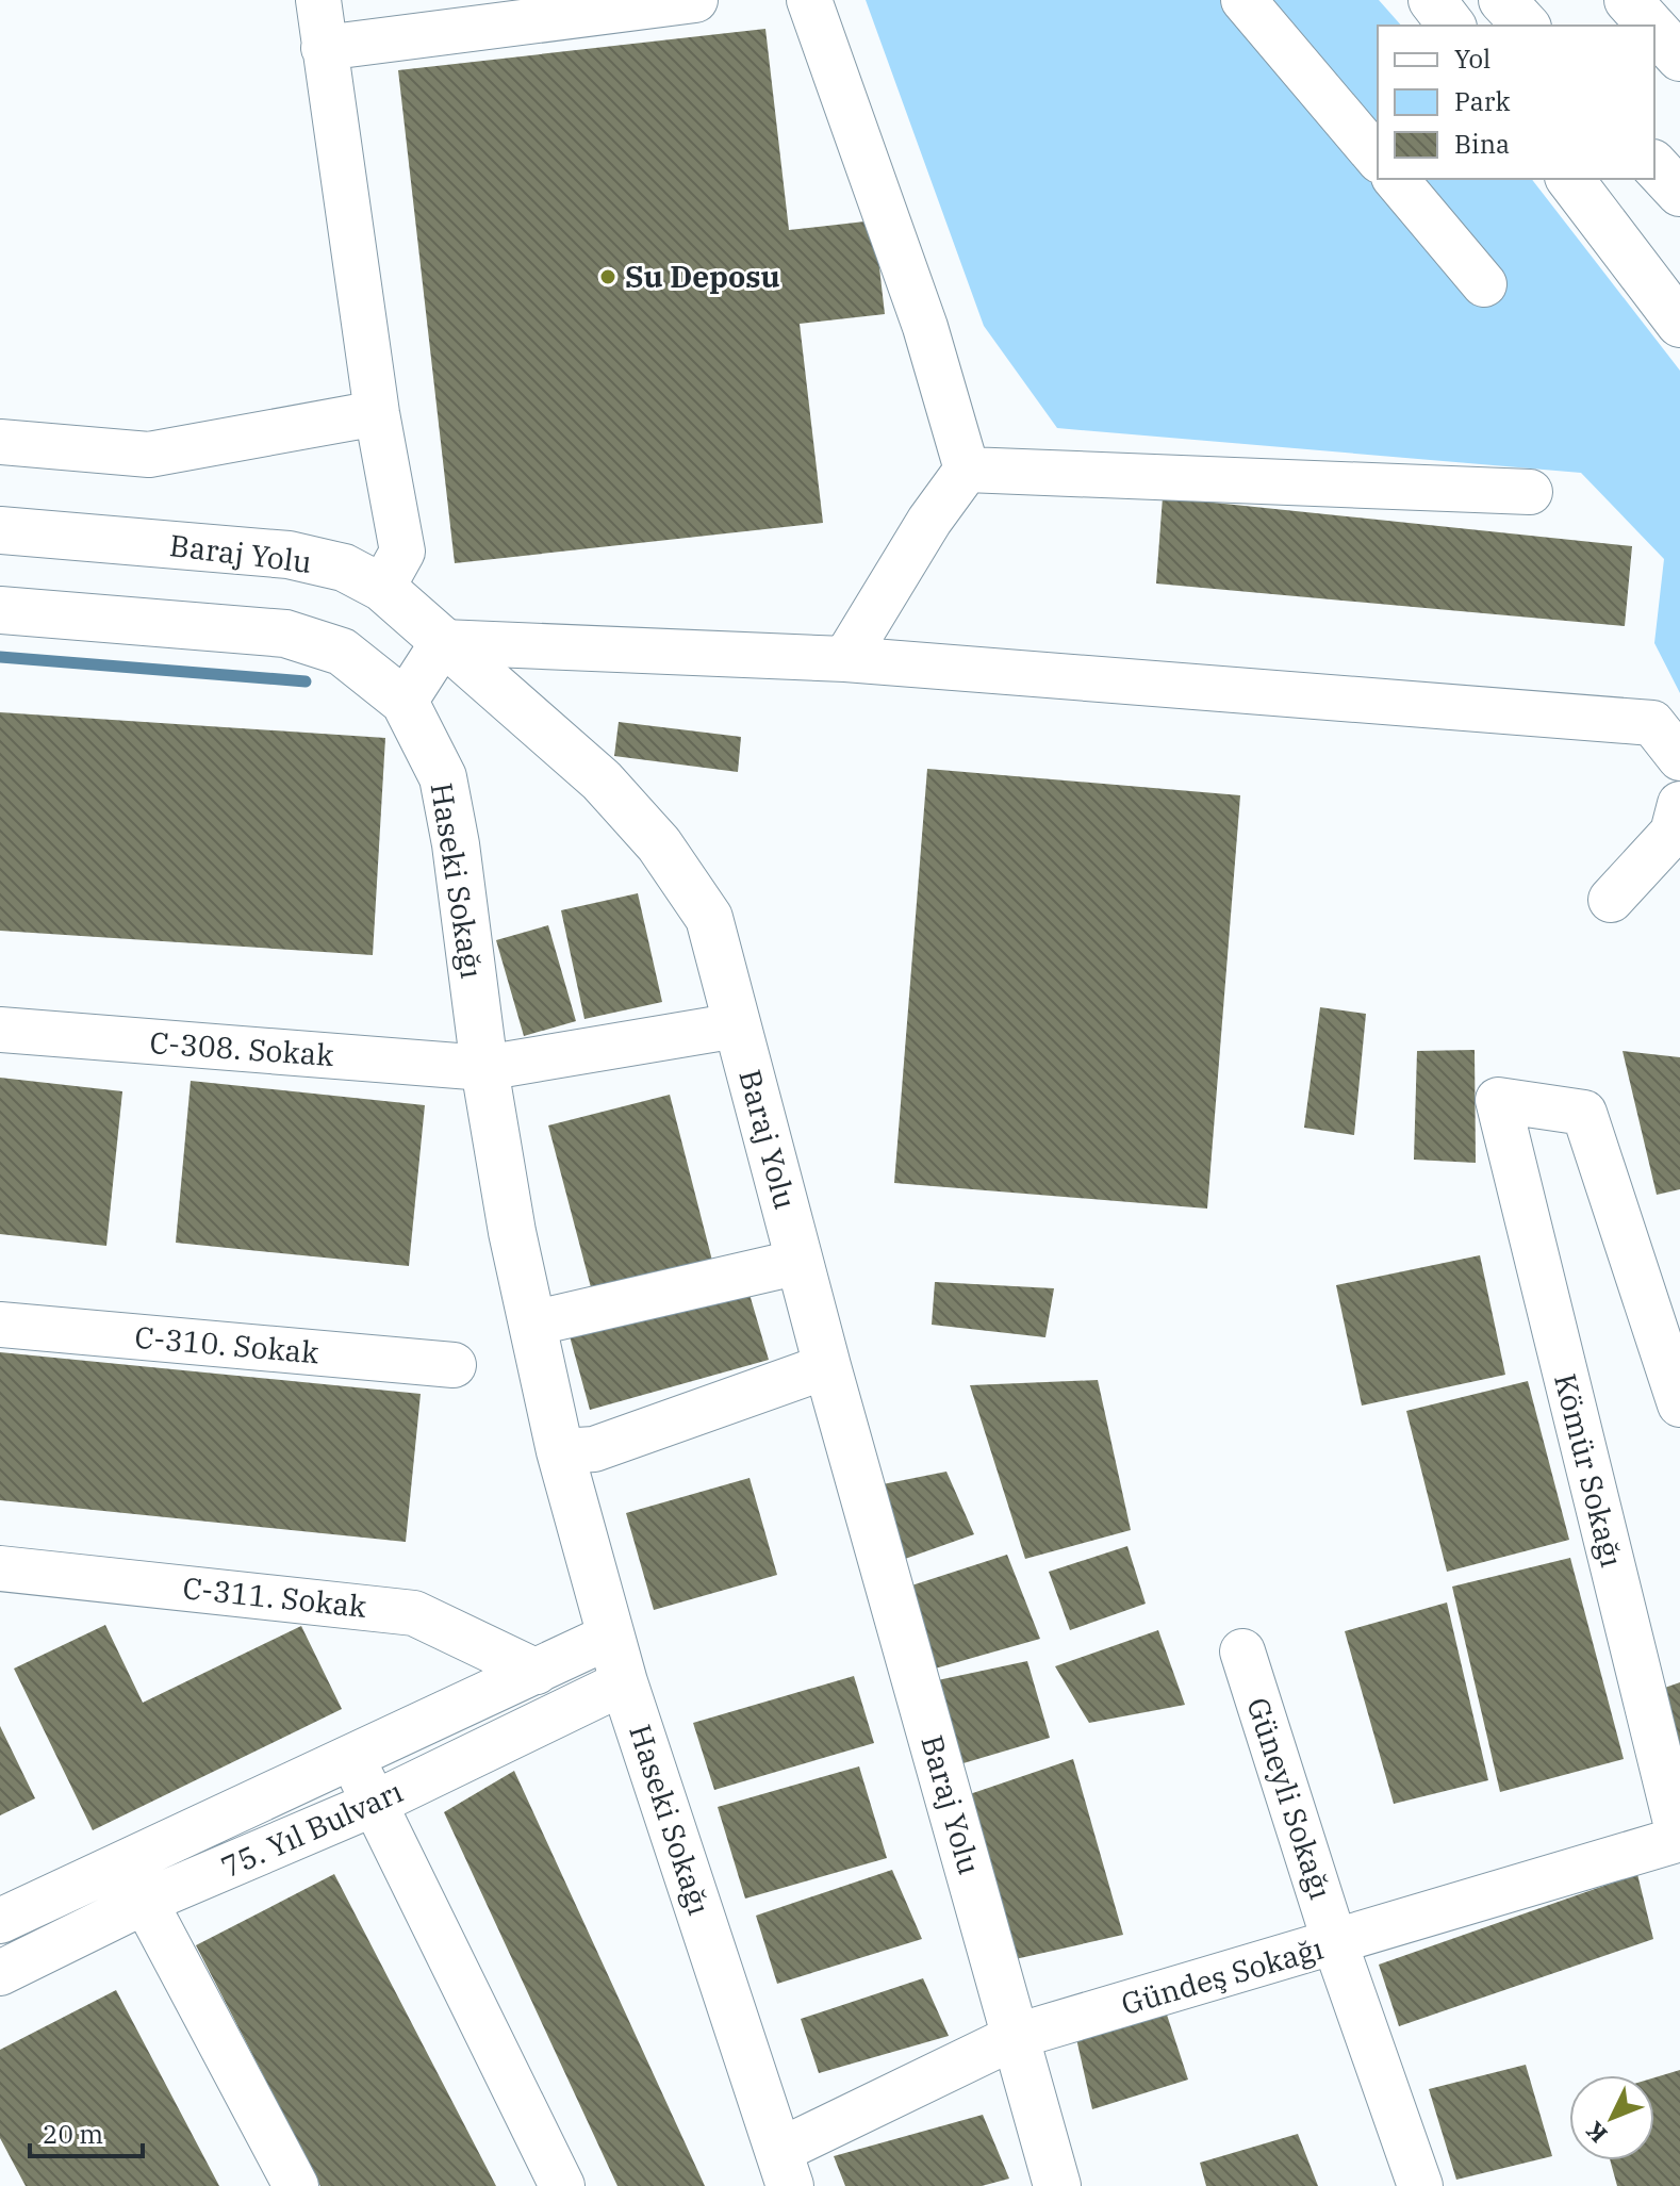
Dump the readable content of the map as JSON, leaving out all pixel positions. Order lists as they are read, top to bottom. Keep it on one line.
{"streets":{"main road":["Baraj Yolu","Haseki Sokağı"],"street":["C-308. Sokak","C-310. Sokak","Kömür Sokağı","C-311. Sokak","Güneyli Sokağı","75. Yıl Bulvarı","Gündeş Sokağı"]},"crossings":[["Baraj Yolu","Gündeş Sokağı"],["Haseki Sokağı","C-308. Sokak"],["Haseki Sokağı","75. Yıl Bulvarı"],["Haseki Sokağı","Gündeş Sokağı"],["Kömür Sokağı","Gündeş Sokağı"],["C-311. Sokak","75. Yıl Bulvarı"],["Güneyli Sokağı","Gündeş Sokağı"]],"places":["Su Deposu"],"legend":["Yol","Park","Bina"],"scale_bar":"20 m","north":"bottom left"}
